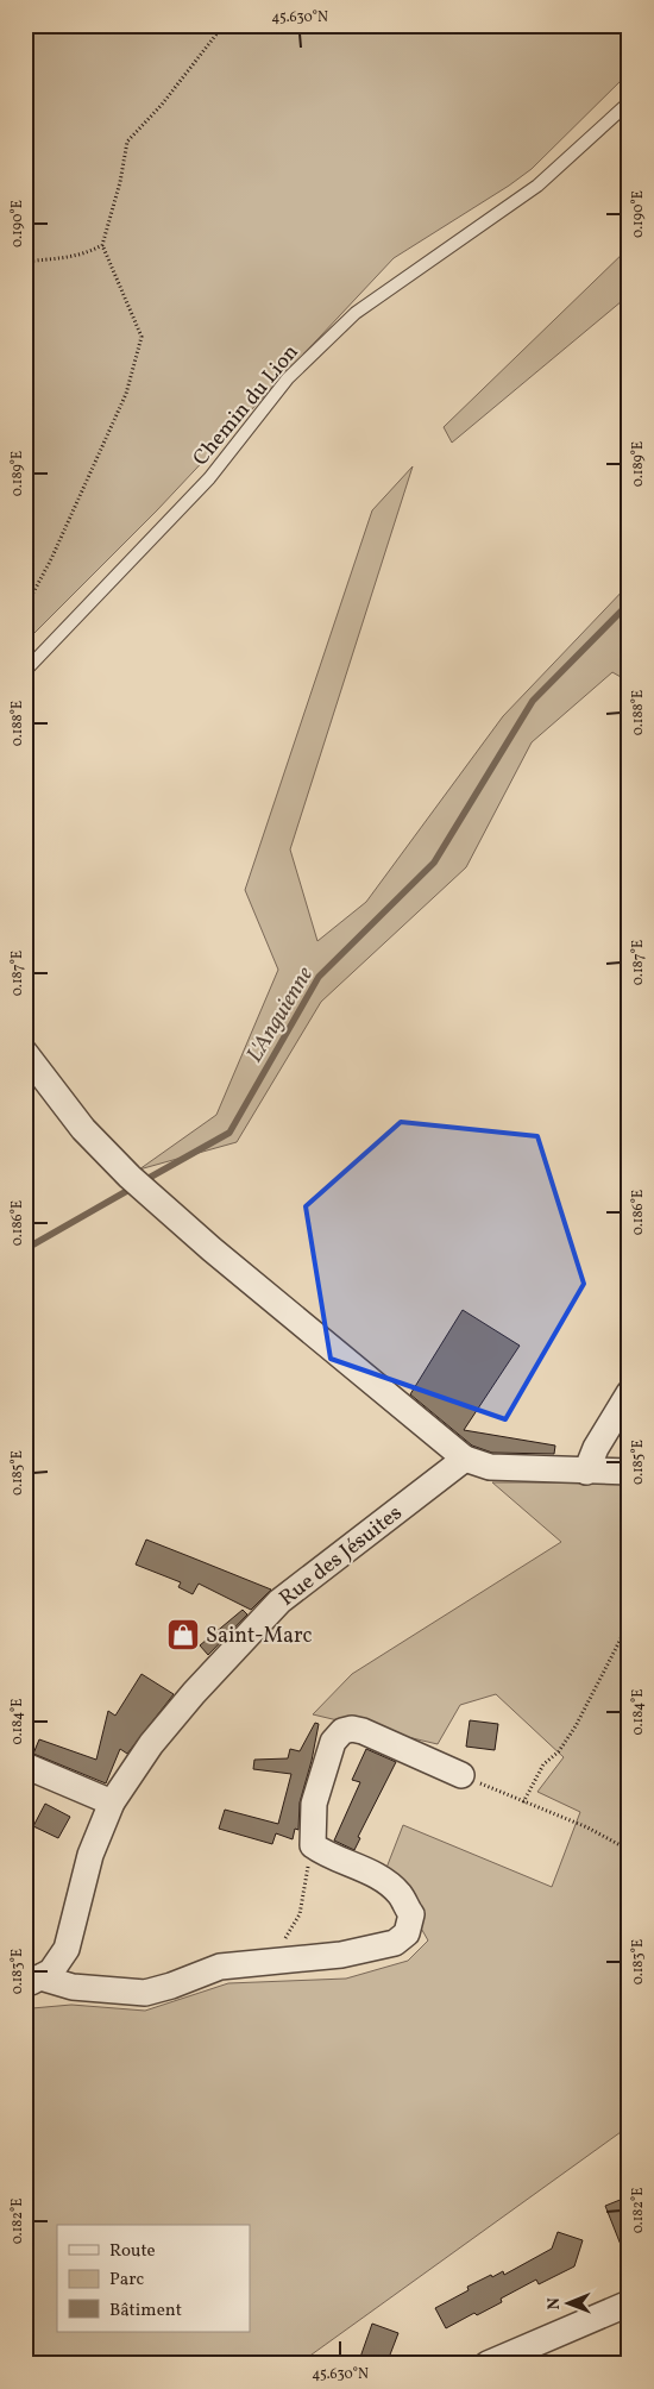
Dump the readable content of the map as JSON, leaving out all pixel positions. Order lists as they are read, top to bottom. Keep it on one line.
{"streets":{"street":["Rue des Jésuites"],"lane":["Chemin du Lion"]},"water":["L'Anguienne"],"places":{"shop":["Saint-Marc"]},"legend":["Route","Parc","Bâtiment"],"north":"left","coordinates":["45.630°N","0.190°E","0.189°E","0.188°E","0.187°E","0.186°E","0.185°E","0.184°E","0.183°E","0.182°E"]}
